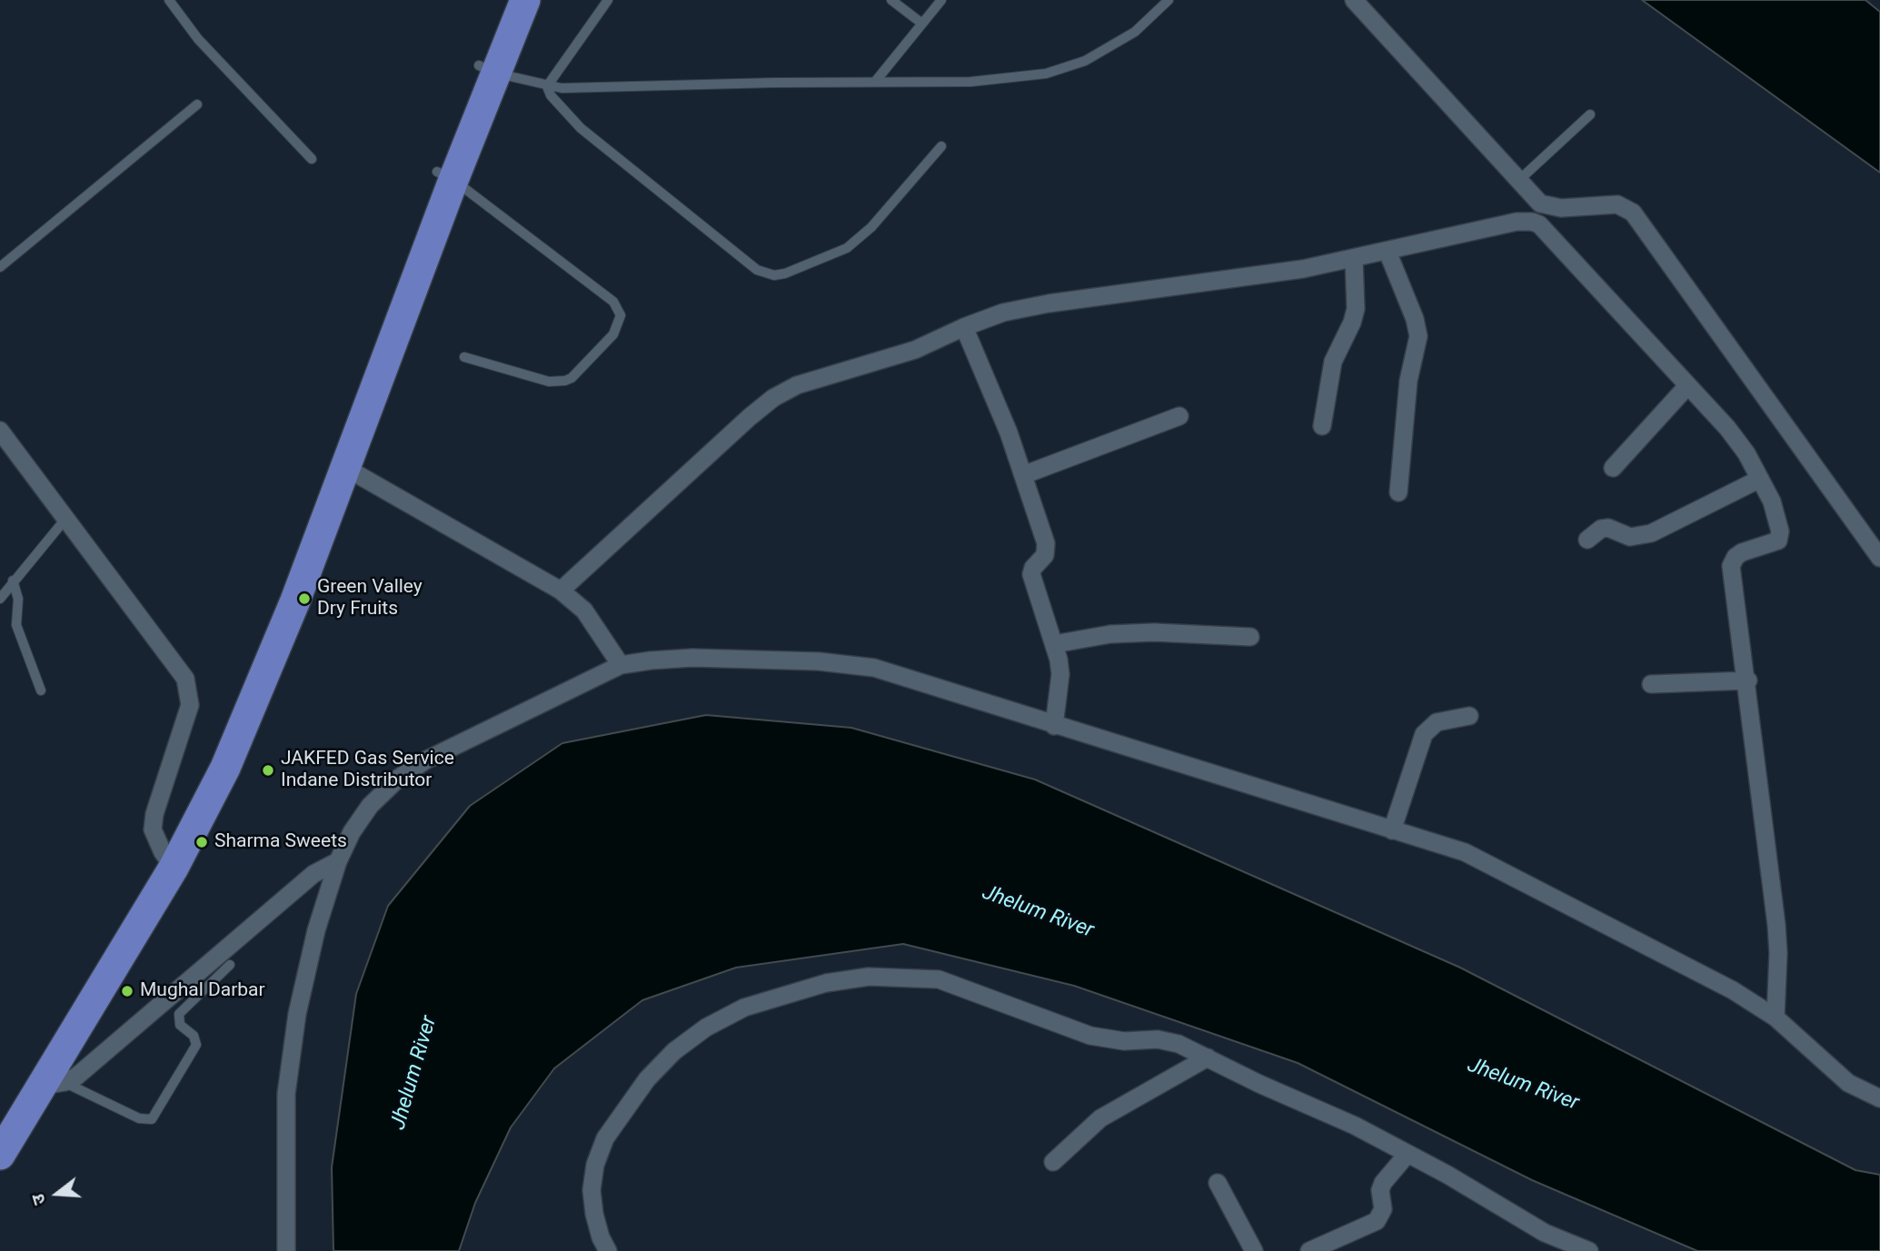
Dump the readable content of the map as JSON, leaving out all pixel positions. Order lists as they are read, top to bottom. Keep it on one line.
{"water":["Jhelum River"],"places":["Green Valley Dry Fruits","JAKFED Gas Service Indane Distributor","Sharma Sweets","Mughal Darbar"],"north":"left"}
